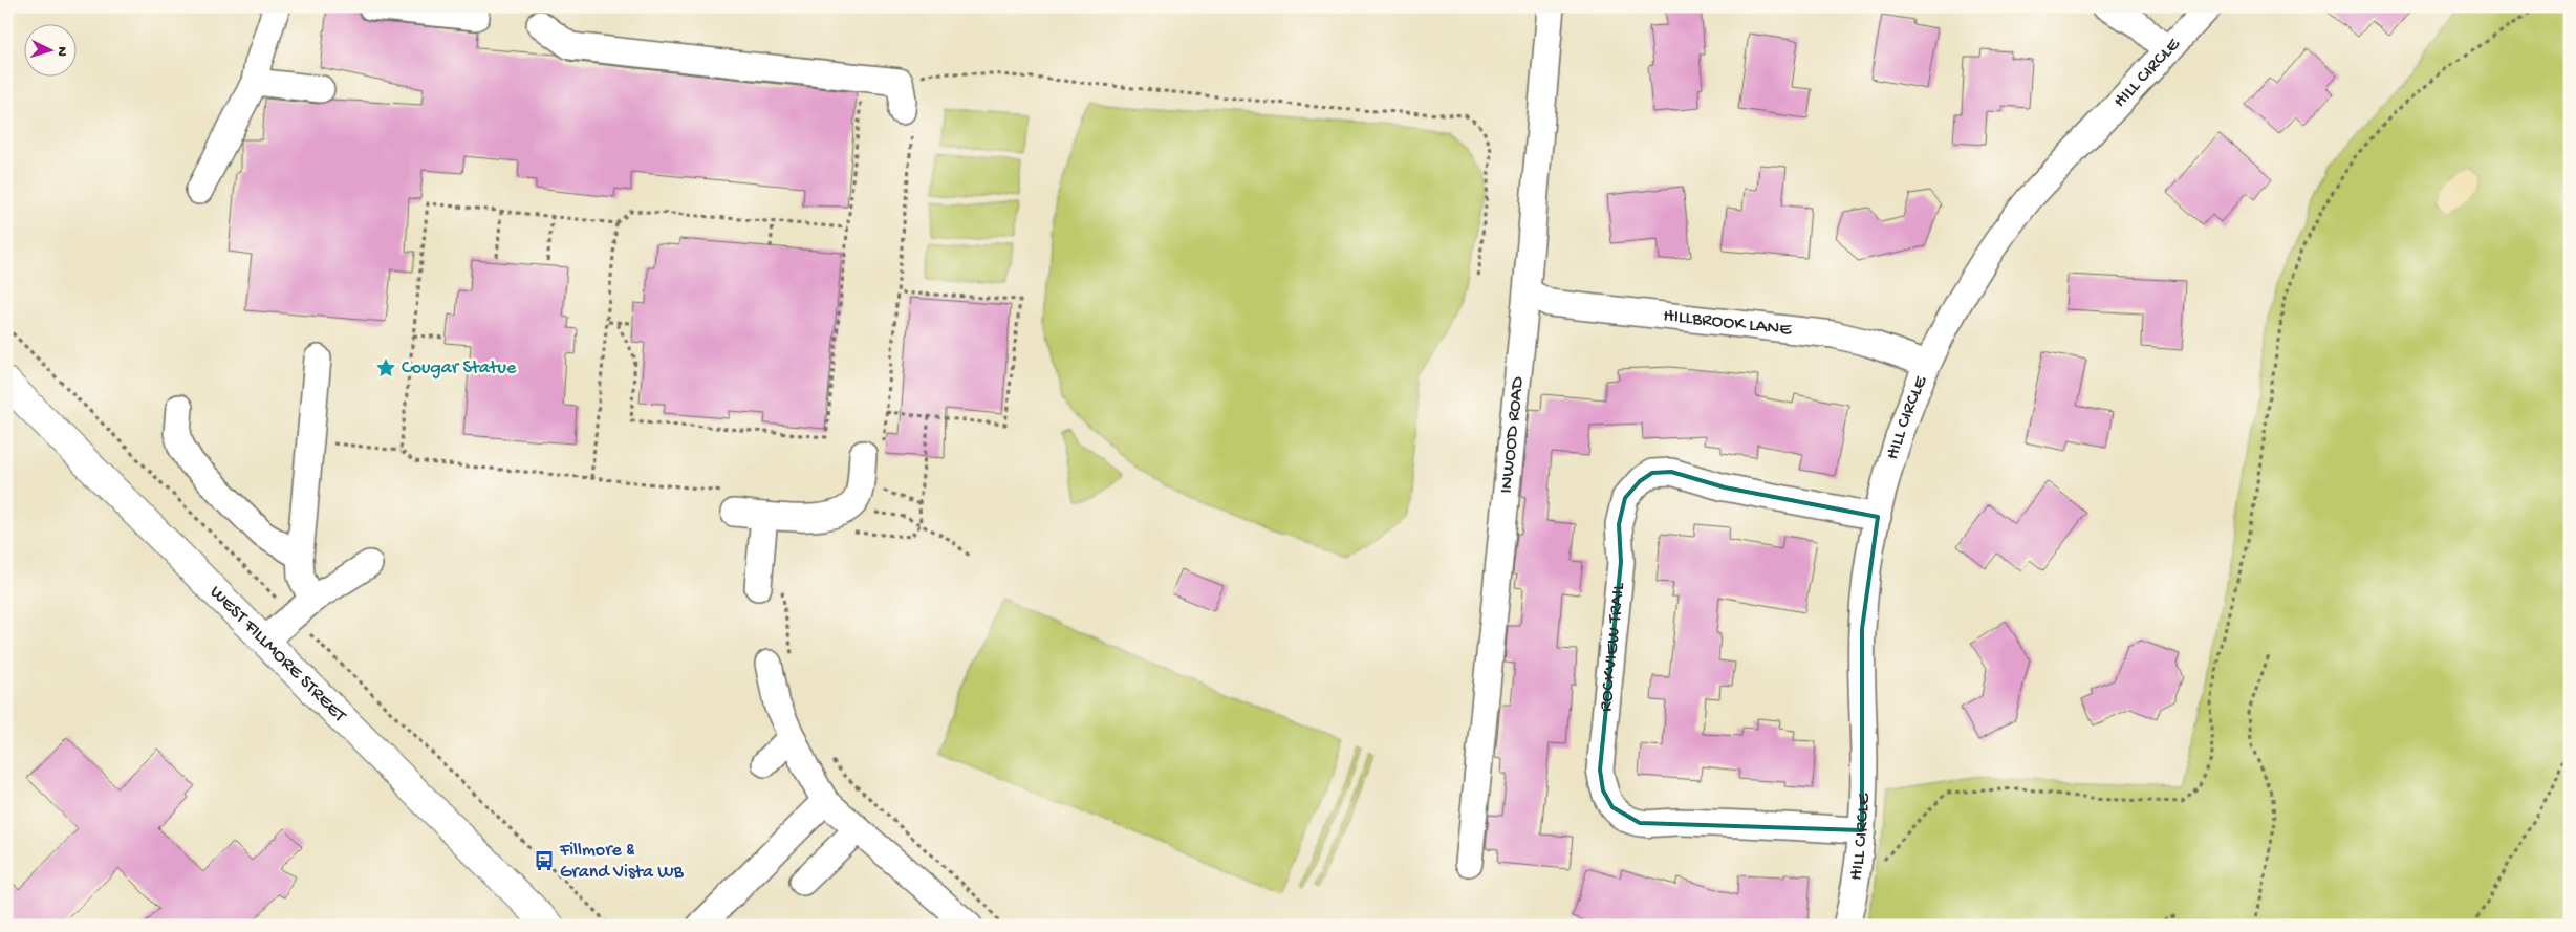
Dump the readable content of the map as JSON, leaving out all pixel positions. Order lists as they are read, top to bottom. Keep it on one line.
{"streets":{"main road":["WEST FILLMORE STREET"],"street":["HILL CIRCLE","HILLBROOK LANE","INWOOD ROAD","ROCKVIEW TRAIL"]},"crossings":[["HILL CIRCLE","HILLBROOK LANE"],["HILL CIRCLE","ROCKVIEW TRAIL"],["HILLBROOK LANE","INWOOD ROAD"]],"places":{"place":["Cougar Statue"],"bus stop":["Fillmore & Grand Vista WB"]},"north":"right"}
